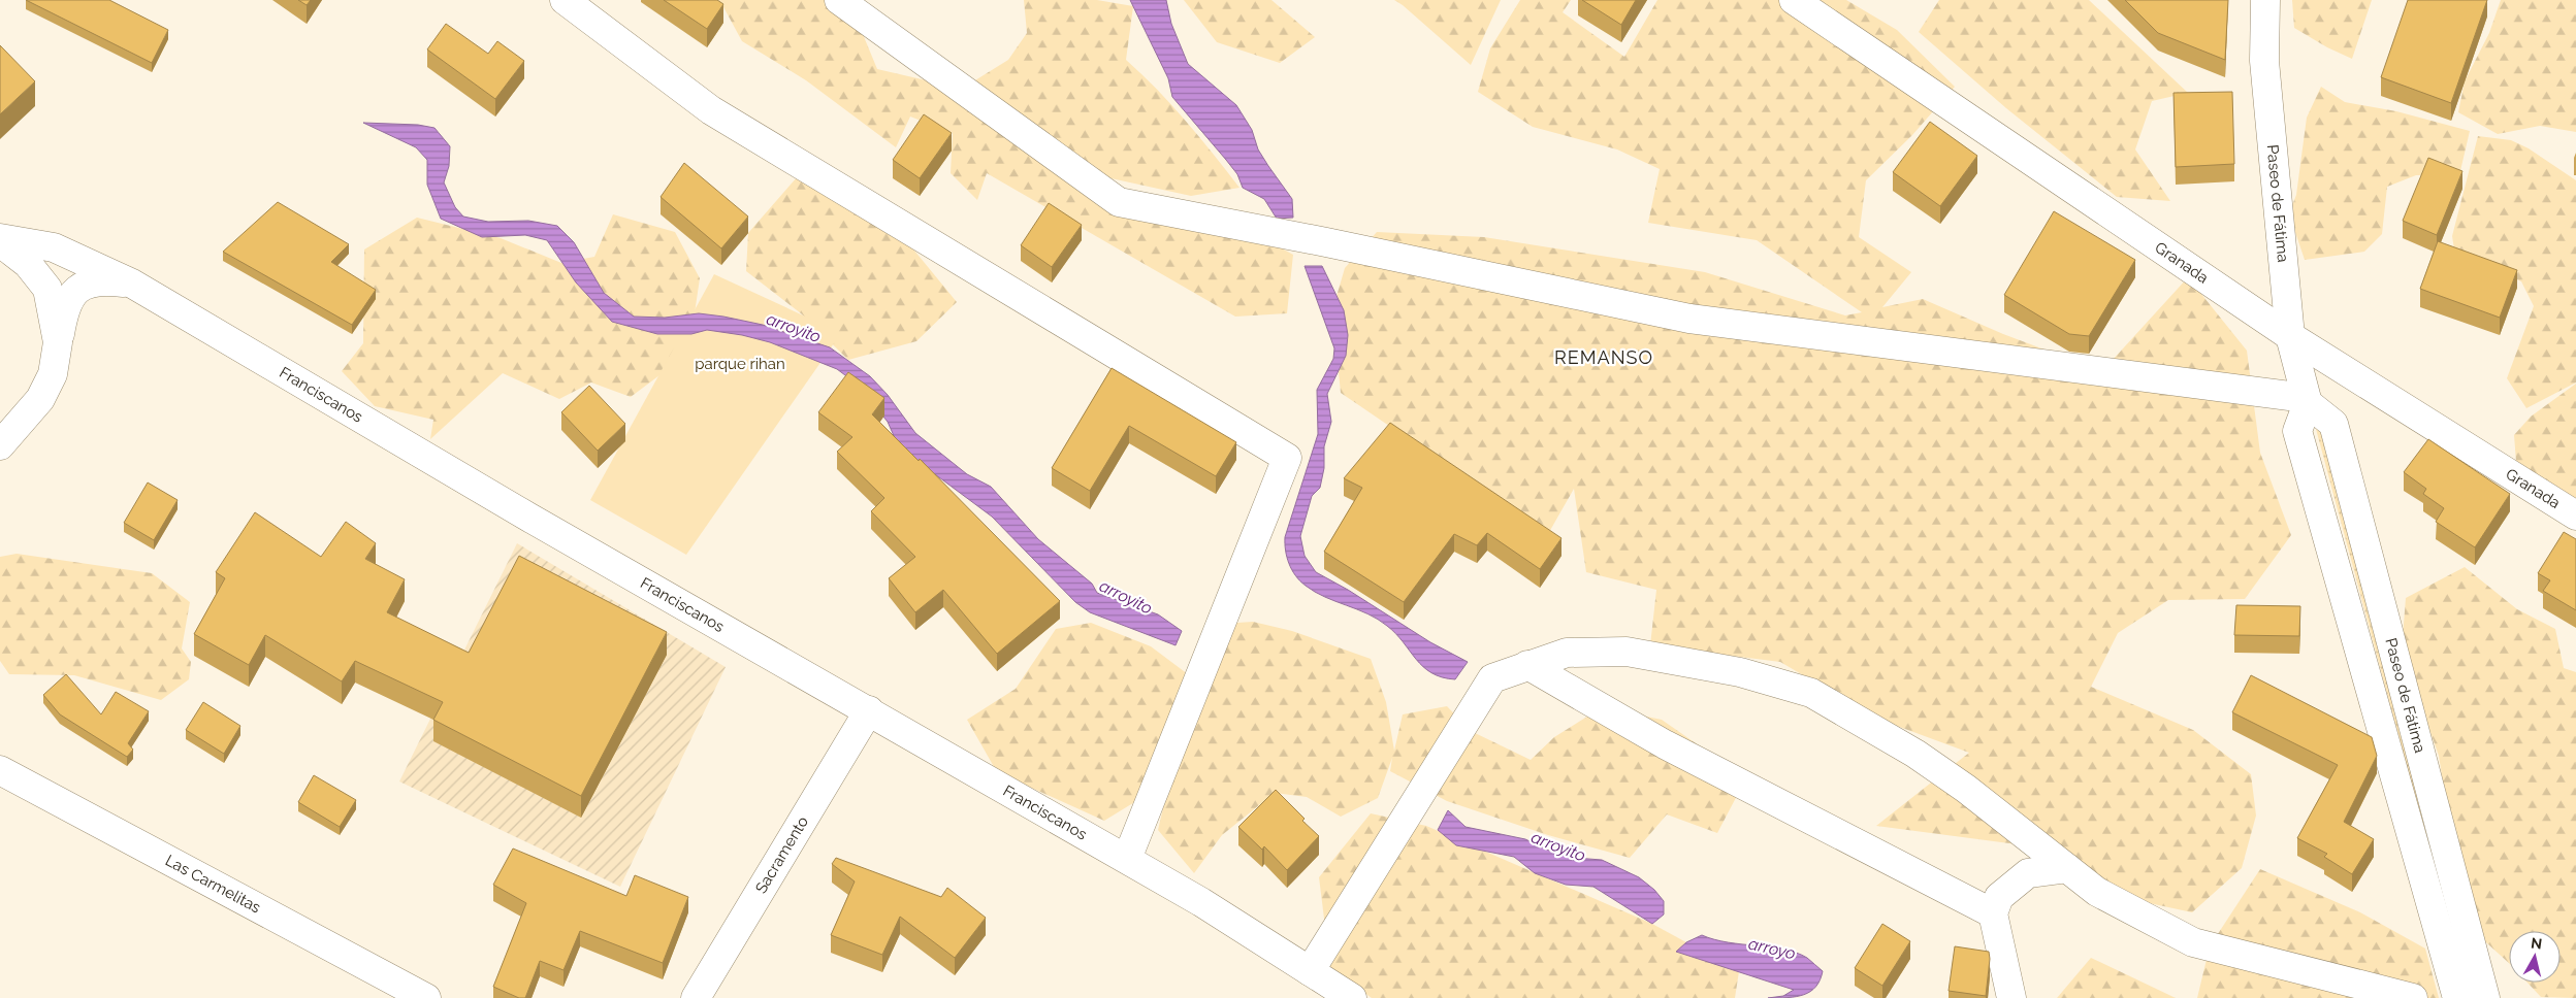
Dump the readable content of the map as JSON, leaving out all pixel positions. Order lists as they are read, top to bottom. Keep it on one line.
{"streets":{"street":["Paseo de Fátima","Granada","Franciscanos","Sacramento","Las Carmelitas"]},"crossings":[["Paseo de Fátima","Granada"],["Franciscanos","Sacramento"]],"districts":["REMANSO"],"water":["arroyito","arroyo"],"parks":["parque rihan"],"north":"top"}
